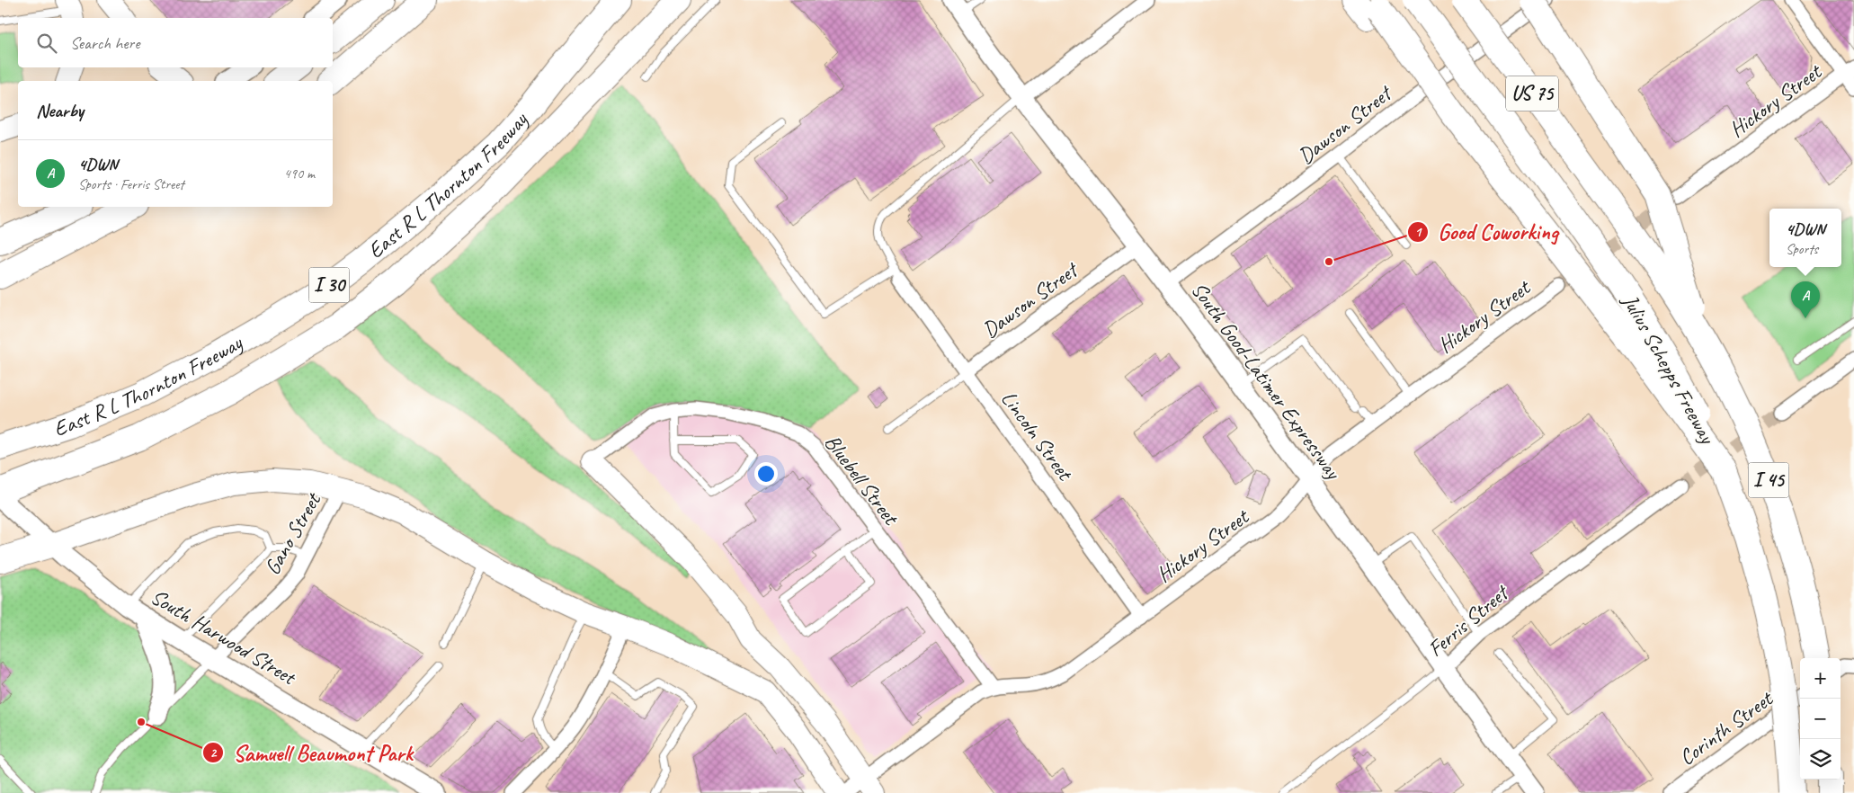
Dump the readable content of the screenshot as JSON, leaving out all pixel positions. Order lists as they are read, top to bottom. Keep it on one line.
{"streets":{"highway":["US 75","East R L Thornton Freeway","I 30","Julius Schepps Freeway","I 45"],"main road":["South Good-Latimer Expressway","South Harwood Street"],"street":["Hickory Street","Dawson Street","Lincoln Street","Bluebell Street","Gano Street","Ferris Street","Corinth Street"]},"crossings":[["Hickory Street","South Good-Latimer Expressway"],["Hickory Street","Lincoln Street"],["Hickory Street","Bluebell Street"],["Dawson Street","South Good-Latimer Expressway"],["Dawson Street","Lincoln Street"],["South Good-Latimer Expressway","Ferris Street"],["Gano Street","South Harwood Street"]],"places":["Good Coworking","Samuell Beaumont Park"],"page":{"search":"Search here","heading":"Nearby","list":[{"mark":"A","name":"4DWN","note":"Sports · Ferris Street","value":"490 m"}],"popup":["4DWN","Sports"],"pins":"A","map_buttons":["+","−"]}}
